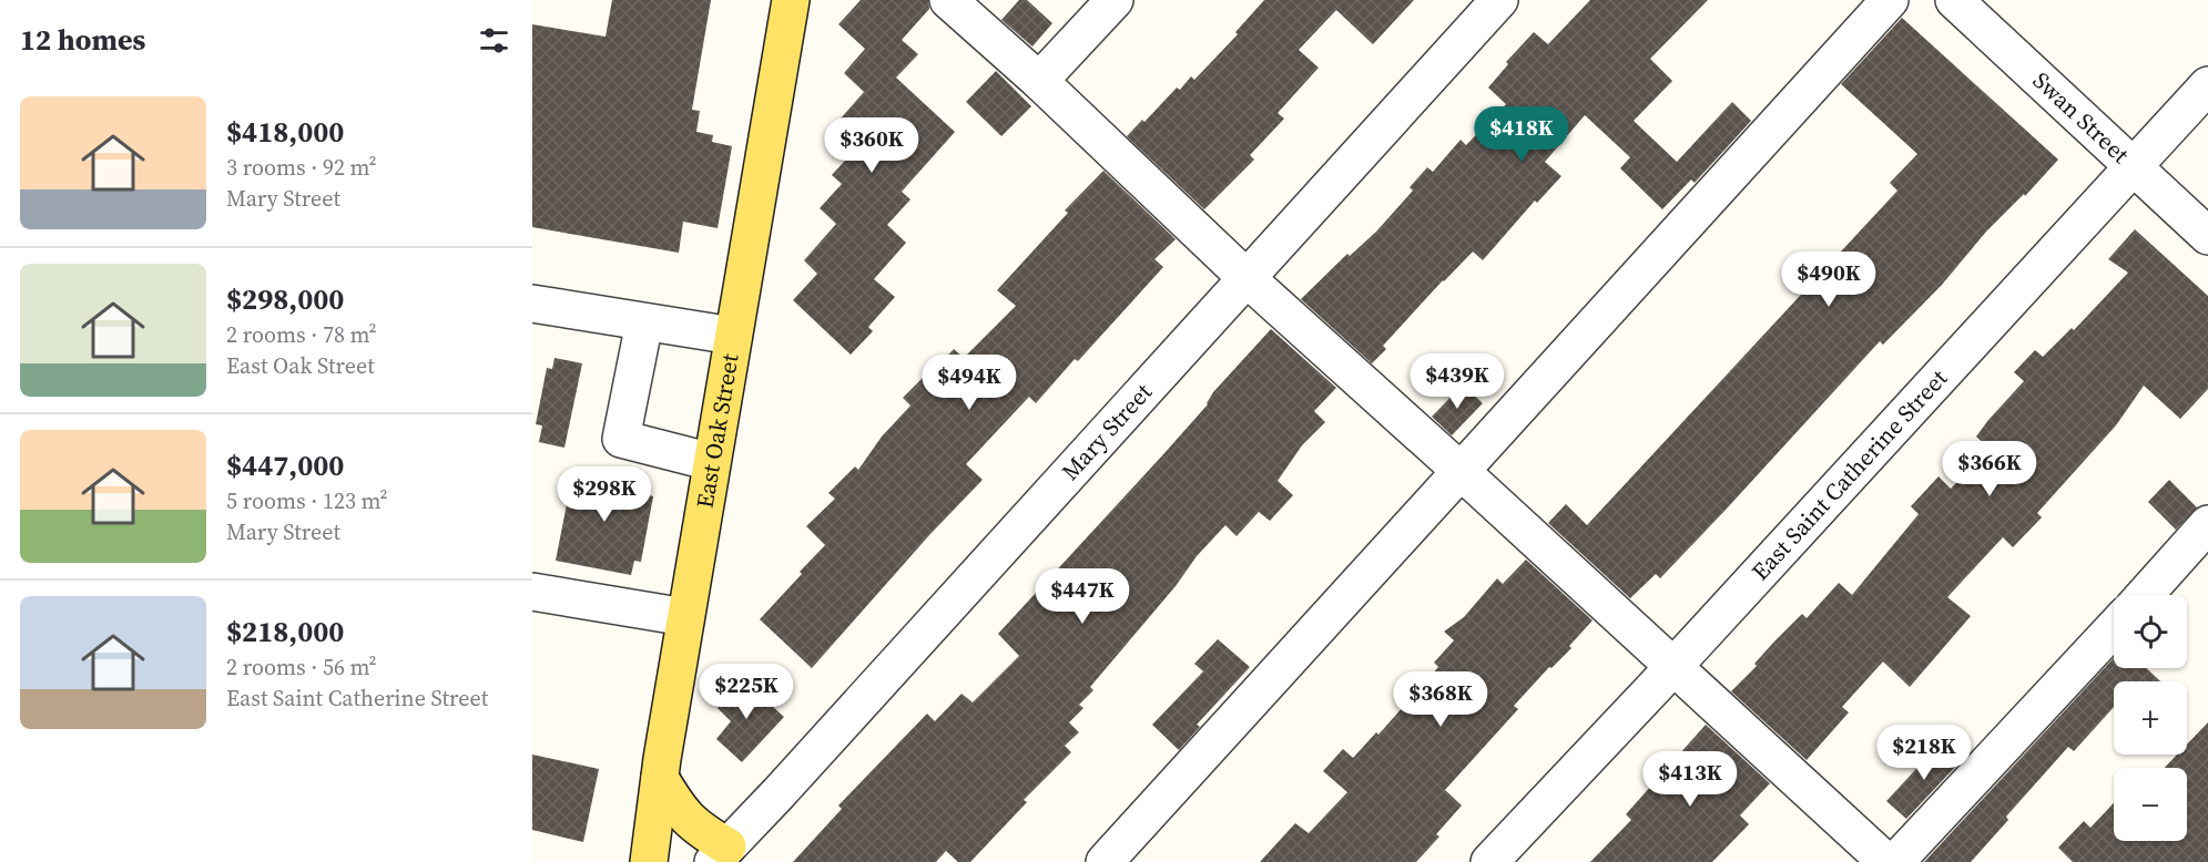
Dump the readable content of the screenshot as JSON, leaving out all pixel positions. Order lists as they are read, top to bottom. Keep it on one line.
{"streets":{"main road":["East Oak Street"],"street":["Swan Street","Mary Street","East Saint Catherine Street"]},"crossings":[["Swan Street","East Saint Catherine Street"]],"page":{"heading":"12 homes","list":[{"name":"$418,000","note":"3 rooms · 92 m² · Mary Street"},{"name":"$298,000","note":"2 rooms · 78 m² · East Oak Street"},{"name":"$447,000","note":"5 rooms · 123 m² · Mary Street"},{"name":"$218,000","note":"2 rooms · 56 m² · East Saint Catherine Street"}],"price":["$418K","$360K","$490K","$439K","$494K","$366K","$298K","$447K","$225K","$368K","$218K","$413K"],"map_buttons":["+","−"]}}
